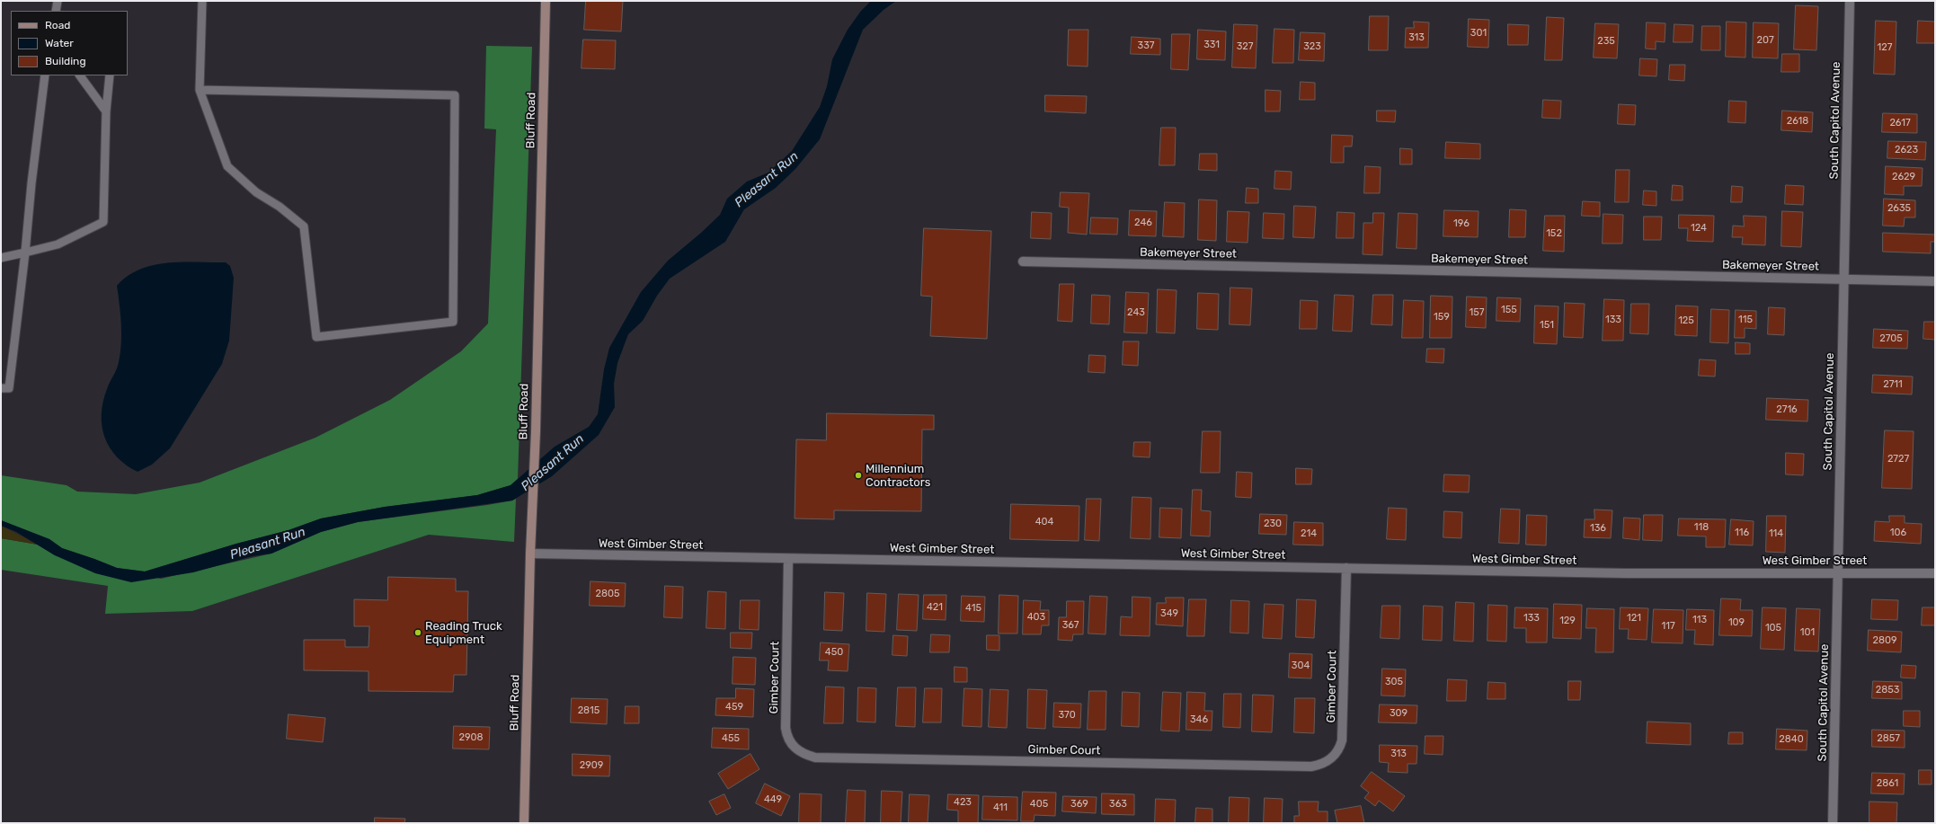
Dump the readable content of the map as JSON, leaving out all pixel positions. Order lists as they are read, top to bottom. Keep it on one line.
{"streets":{"main road":["Bluff Road"],"street":["South Capitol Avenue","Bakemeyer Street","West Gimber Street","Gimber Court"]},"crossings":[["Bluff Road","West Gimber Street"],["South Capitol Avenue","Bakemeyer Street"],["South Capitol Avenue","West Gimber Street"],["West Gimber Street","Gimber Court"]],"water":["Pleasant Run"],"places":["Millennium Contractors","Reading Truck Equipment"],"house_numbers":["301","313","207","235","331","337","327","323","127","2618","2617","2623","2629","2635","246","196","124","152","155","243","157","159","133","115","125","151","2705","2711","2716","2727","404","230","118","136","116","106","214","114","2805","421","415","349","403","133","121","113","129","109","367","117","105","101","2809","450","304","305","2853","459","2815","309","370","346","2908","455","2857","2840","313","2909","2861","449","423","405","369","363","411"],"legend":["Road","Water","Building"]}
